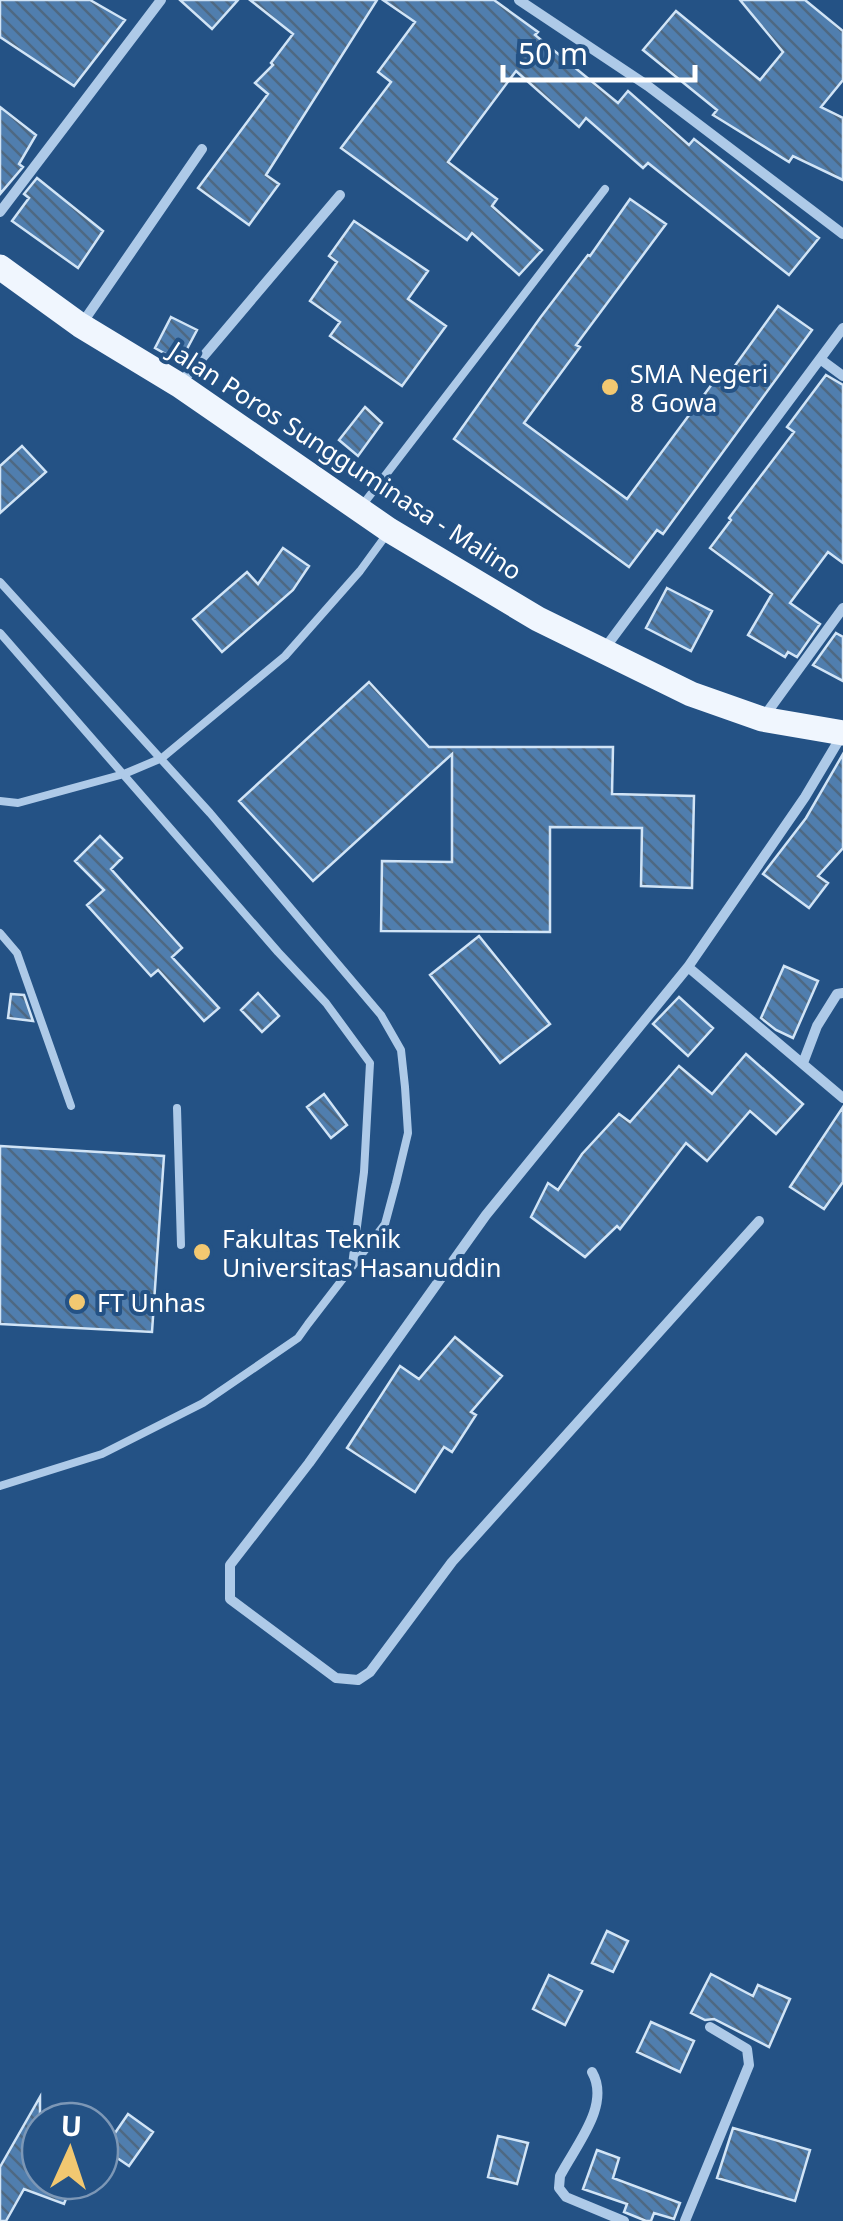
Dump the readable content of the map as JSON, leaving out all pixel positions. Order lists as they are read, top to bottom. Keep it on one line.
{"streets":{"main road":["Jalan Poros Sungguminasa - Malino"]},"places":["SMA Negeri 8 Gowa","Fakultas Teknik Universitas Hasanuddin","FT Unhas"],"scale_bar":"50 m","north":"top"}
